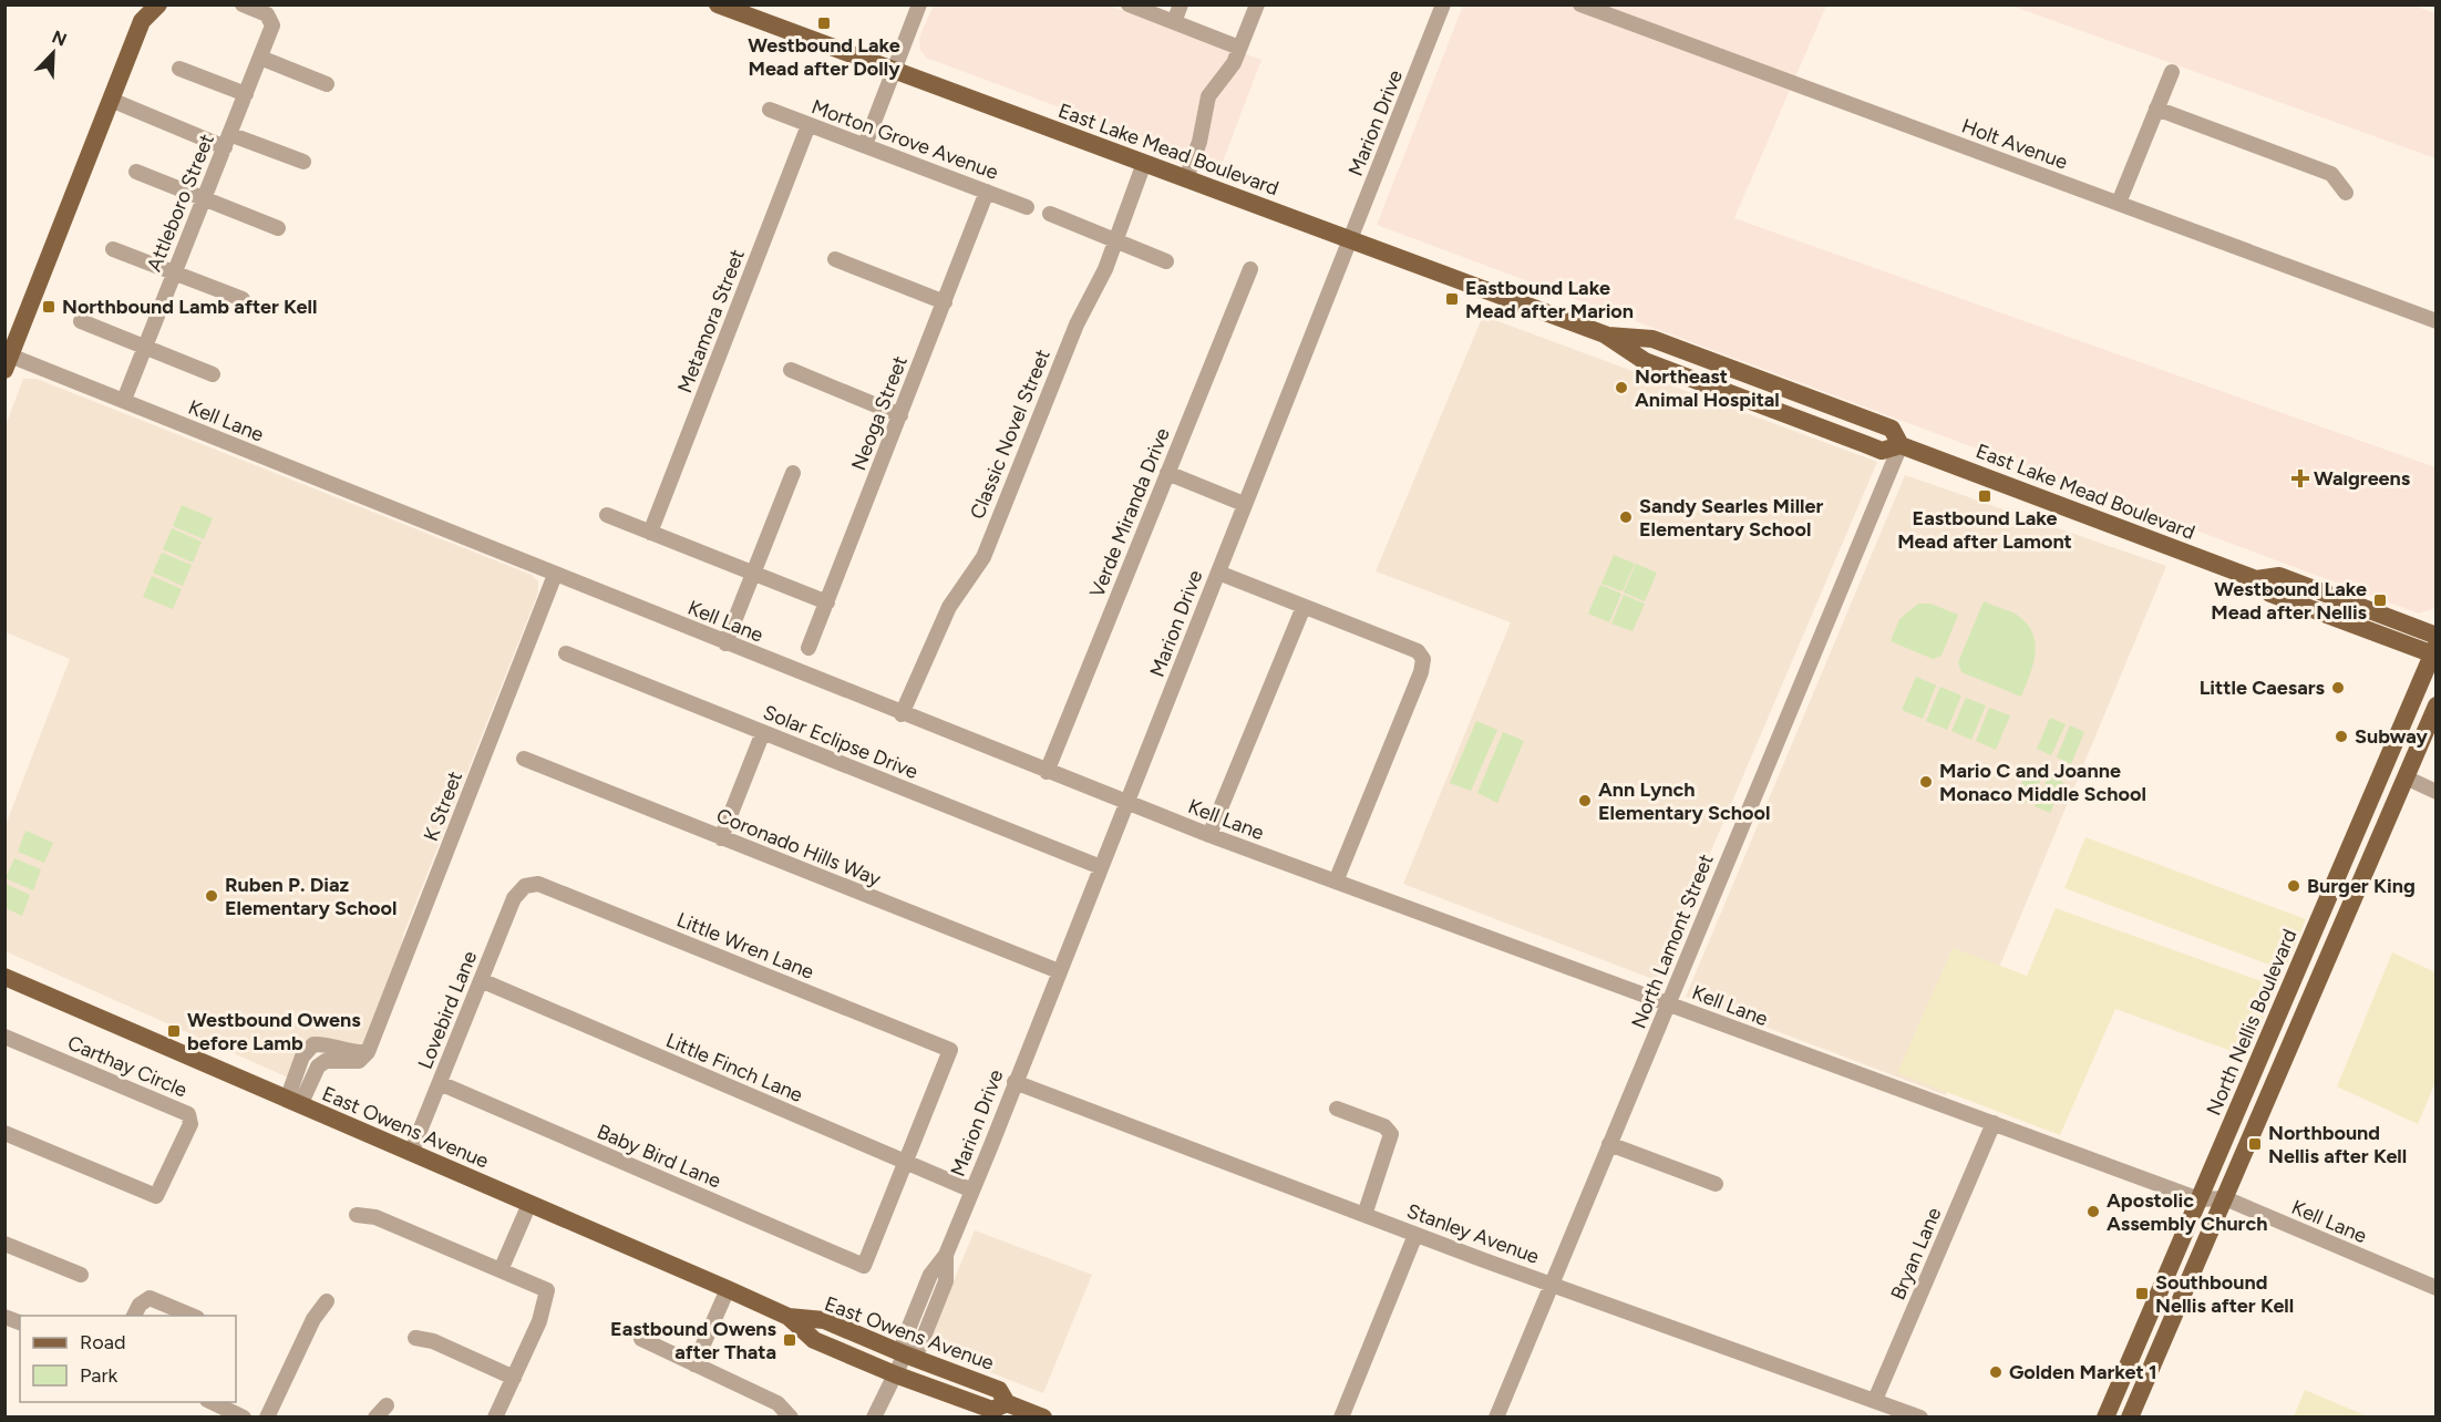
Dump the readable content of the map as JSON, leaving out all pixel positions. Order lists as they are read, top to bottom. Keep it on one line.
{"streets":{"main road":["East Lake Mead Boulevard","North Nellis Boulevard","East Owens Avenue"],"street":["Marion Drive","Morton Grove Avenue","Holt Avenue","Attleboro Street","Metamora Street","Neoga Street","Kell Lane","Classic Novel Street","Verde Miranda Drive","Solar Eclipse Drive","K Street","Coronado Hills Way","North Lamont Street","Little Wren Lane","Lovebird Lane","Carthay Circle","Little Finch Lane","Baby Bird Lane","Stanley Avenue","Bryan Lane"]},"crossings":[["Marion Drive","East Lake Mead Boulevard"],["Marion Drive","Kell Lane"],["Marion Drive","Solar Eclipse Drive"],["Marion Drive","Coronado Hills Way"],["Marion Drive","Little Finch Lane"],["Marion Drive","East Owens Avenue"],["Marion Drive","Stanley Avenue"],["Morton Grove Avenue","Metamora Street"],["Morton Grove Avenue","Neoga Street"],["East Lake Mead Boulevard","Classic Novel Street"],["East Lake Mead Boulevard","North Lamont Street"],["East Lake Mead Boulevard","North Nellis Boulevard"],["Attleboro Street","Kell Lane"],["Kell Lane","Classic Novel Street"],["Kell Lane","Verde Miranda Drive"],["Kell Lane","K Street"],["Kell Lane","North Lamont Street"],["Kell Lane","North Nellis Boulevard"],["Kell Lane","Bryan Lane"],["K Street","East Owens Avenue"],["North Lamont Street","Stanley Avenue"],["Little Wren Lane","Lovebird Lane"],["Little Wren Lane","Little Finch Lane"],["Little Wren Lane","Baby Bird Lane"],["Lovebird Lane","Little Finch Lane"],["Lovebird Lane","East Owens Avenue"],["Lovebird Lane","Baby Bird Lane"],["Little Finch Lane","Baby Bird Lane"],["Stanley Avenue","Bryan Lane"]],"places":{"transit":["Westbound Lake Mead after Dolly","Eastbound Lake Mead after Marion","Northbound Lamb after Kell","Eastbound Lake Mead after Lamont","Westbound Lake Mead after Nellis","Westbound Owens before Lamb","Northbound Nellis after Kell","Southbound Nellis after Kell","Eastbound Owens after Thata"],"other":["Northeast Animal Hospital","Sandy Searles Miller Elementary School","Little Caesars","Subway","Mario C and Joanne Monaco Middle School","Ann Lynch Elementary School","Burger King","Ruben P. Diaz Elementary School","Apostolic Assembly Church","Golden Market 1"],"health":["Walgreens"]},"legend":["Road","Park"],"north":"top right"}
